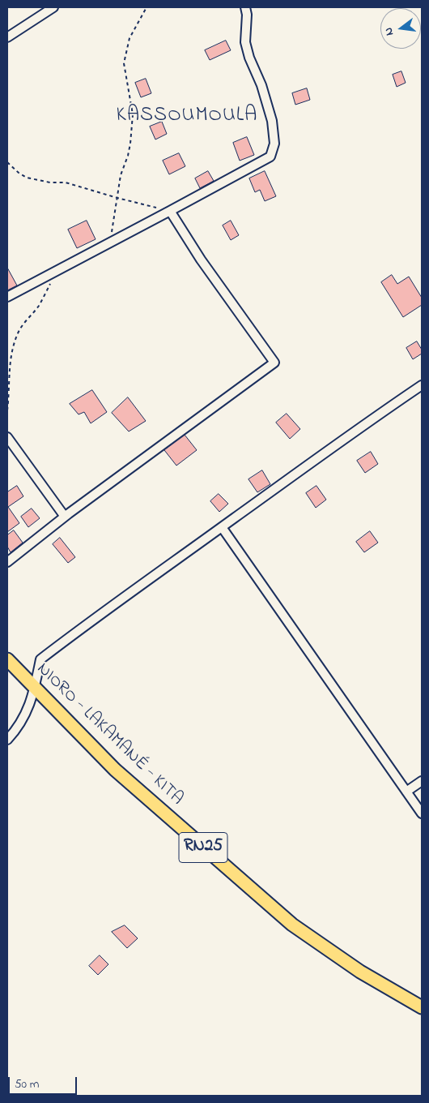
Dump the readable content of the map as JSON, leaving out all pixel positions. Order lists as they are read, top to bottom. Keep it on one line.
{"streets":{"main road":["NIORO - LAKAMANÉ - KITA","RN25"]},"districts":["KASSOUMOULA"],"scale_bar":"50 m","north":"left"}
